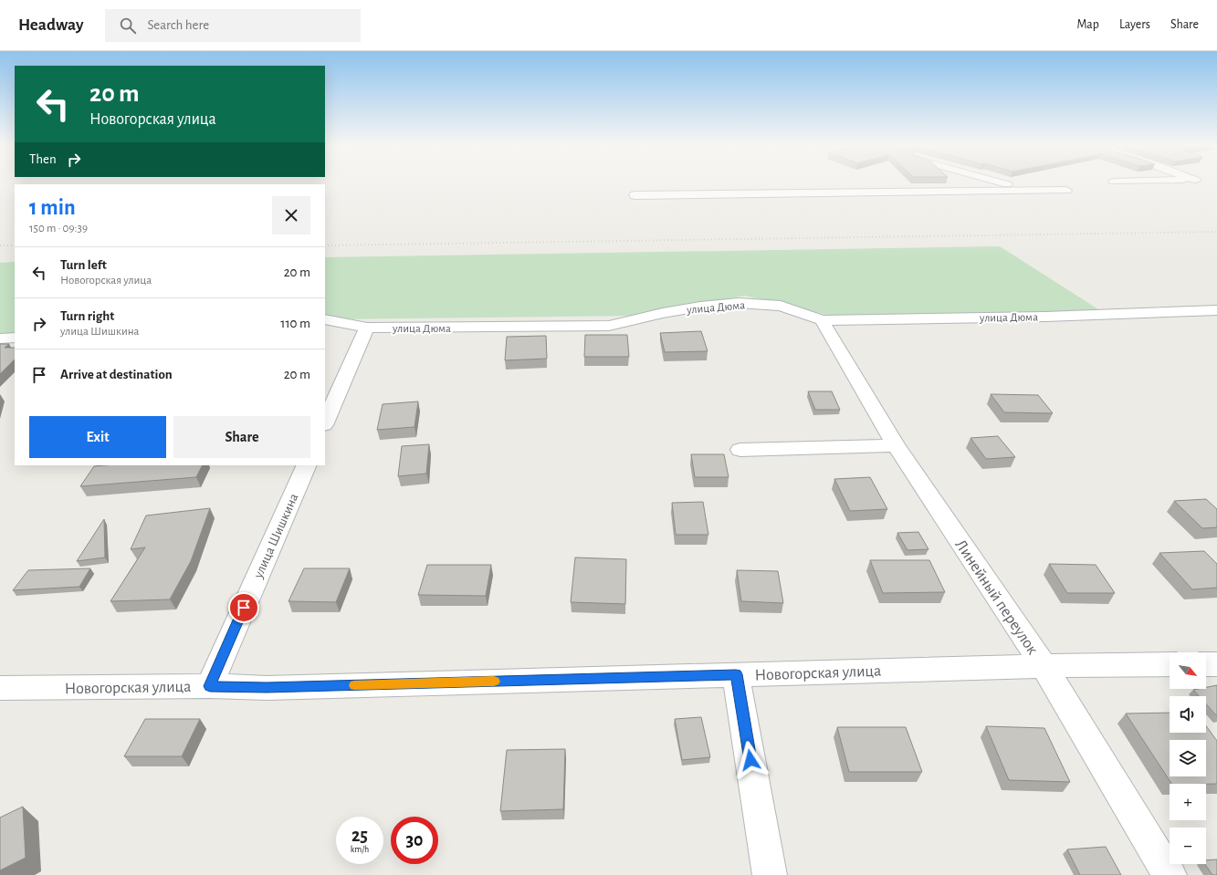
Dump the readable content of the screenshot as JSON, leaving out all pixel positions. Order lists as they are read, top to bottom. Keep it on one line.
{"streets":{"street":["улица Дюма","улица Шишкина","Линейный переулок","Новогорская улица"]},"crossings":[["улица Дюма","Линейный переулок"],["улица Шишкина","Новогорская улица"],["Линейный переулок","Новогорская улица"]],"north":"bottom right","page":{"header":"Headway","search":"Search here","nav":["Map","Layers","Share"],"turn":["20 m","Новогорская улица"],"then":"Then","heading":["1 min","150 m · 09:39"],"list":[{"name":"Turn left","note":"Новогорская улица","value":"20 m"},{"name":"Turn right","note":"улица Шишкина","value":"110 m"},{"name":"Arrive at destination","value":"20 m"}],"buttons":["Exit","Share"],"map_buttons":["+","−"],"speed":"25 km/h","limit":"30"}}
